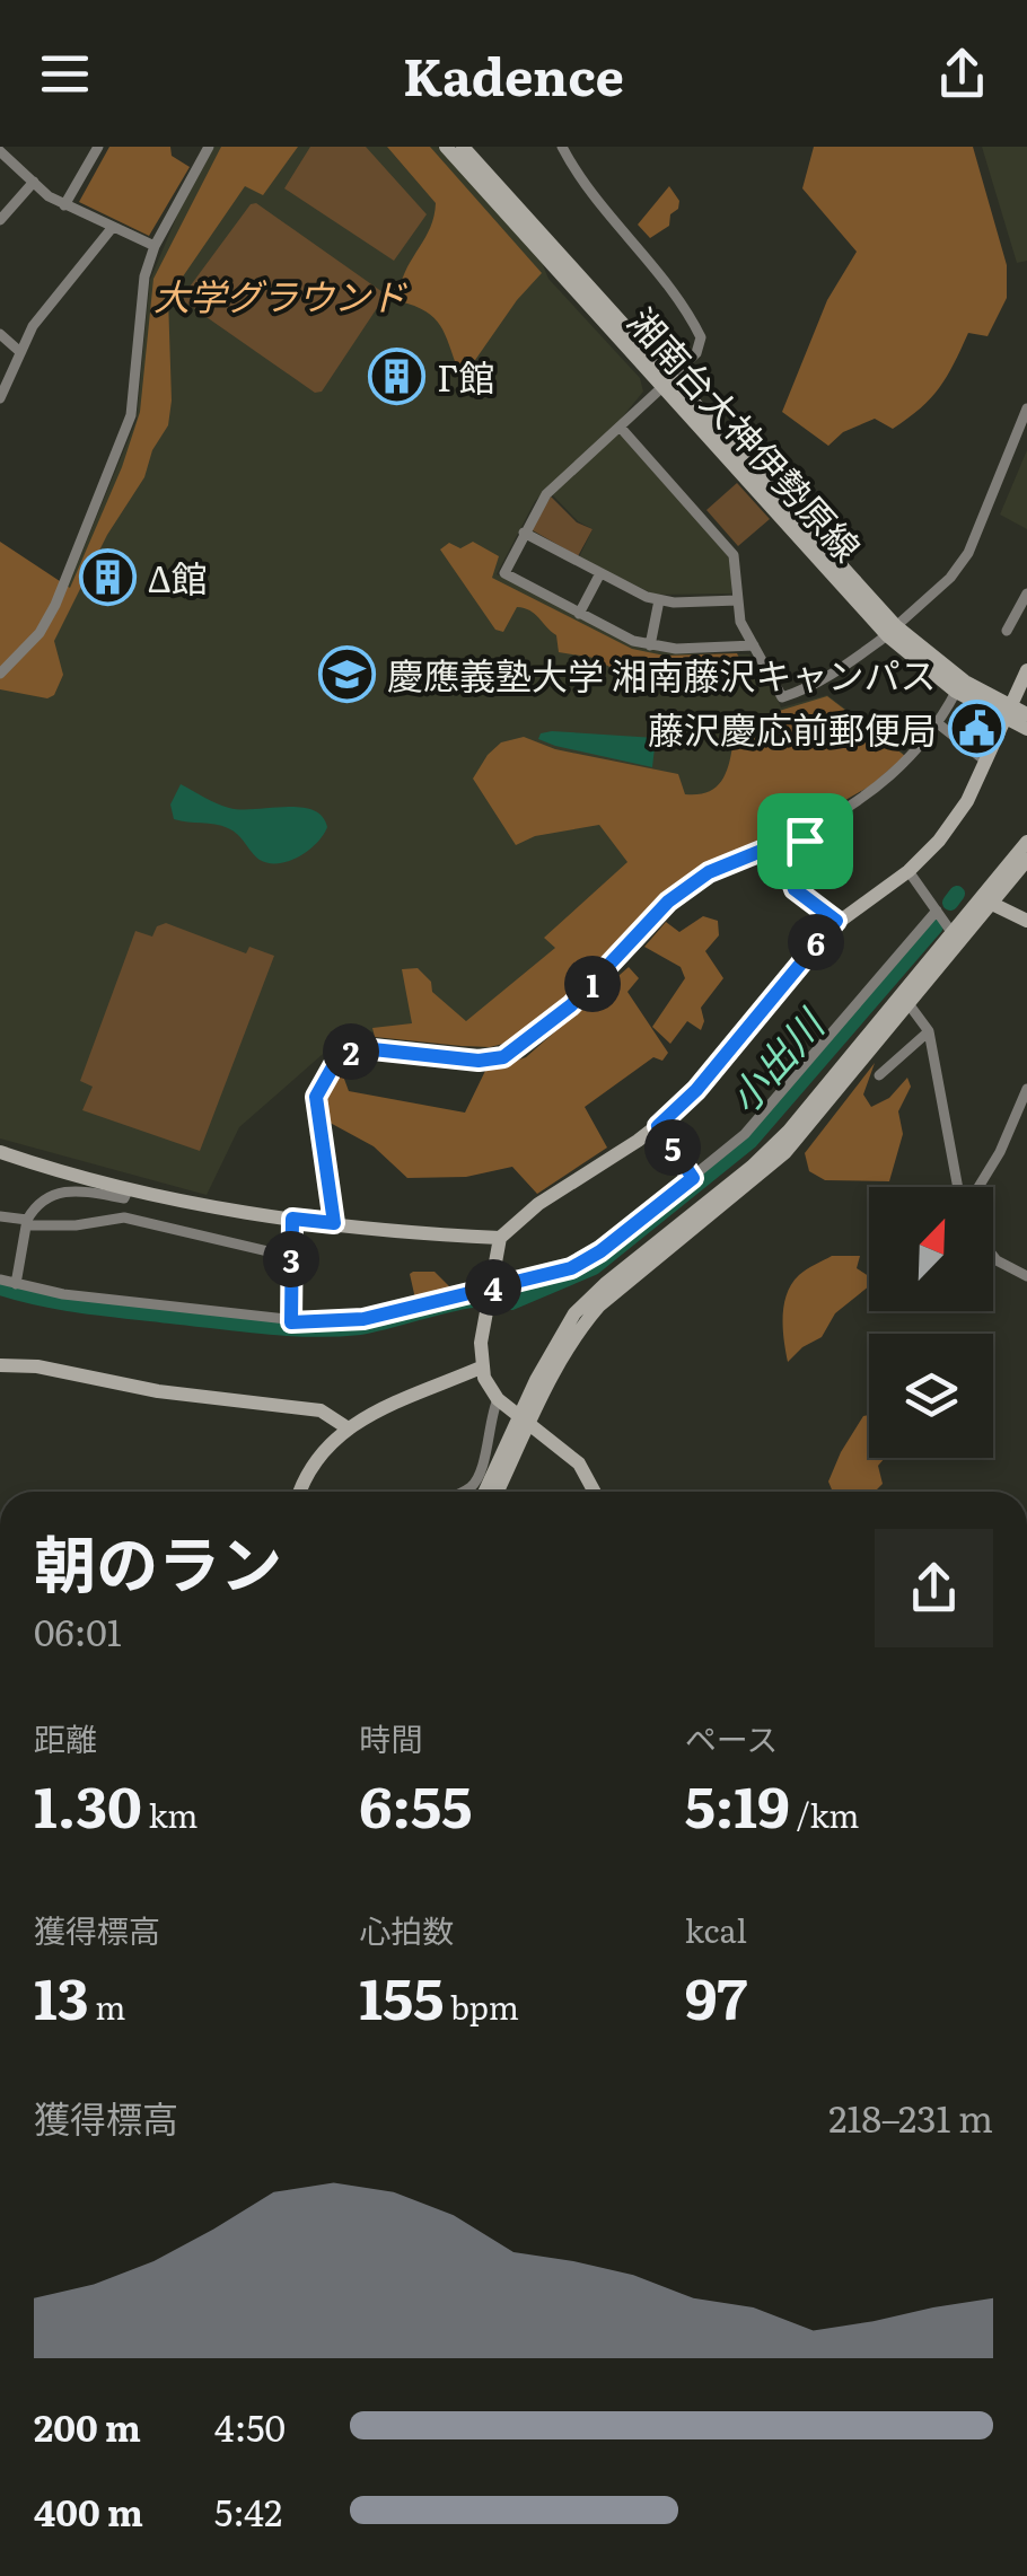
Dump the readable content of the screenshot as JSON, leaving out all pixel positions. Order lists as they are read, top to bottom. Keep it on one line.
{"streets":{"street":["湘南台大神伊勢原線"]},"water":["小出川"],"parks":["大学グラウンド"],"places":{"building":["Γ館","Δ館"],"school or university":["慶應義塾大学 湘南藤沢キャンパス"],"public building":["藤沢慶応前郵便局"]},"north":"top right","page":{"header":"Kadence","pins":["6","1","2","5","3","4"],"heading":["朝のラン","06:01"],"stats":[["距離","1.30 km"],["時間","6:55"],["ペース","5:19 /km"],["獲得標高","13 m"],["心拍数","155 bpm"],["kcal","97"]],"chart":["獲得標高","218–231 m"],"list":[{"name":"200 m","note":"4:50"},{"name":"400 m","note":"5:42"}]}}
